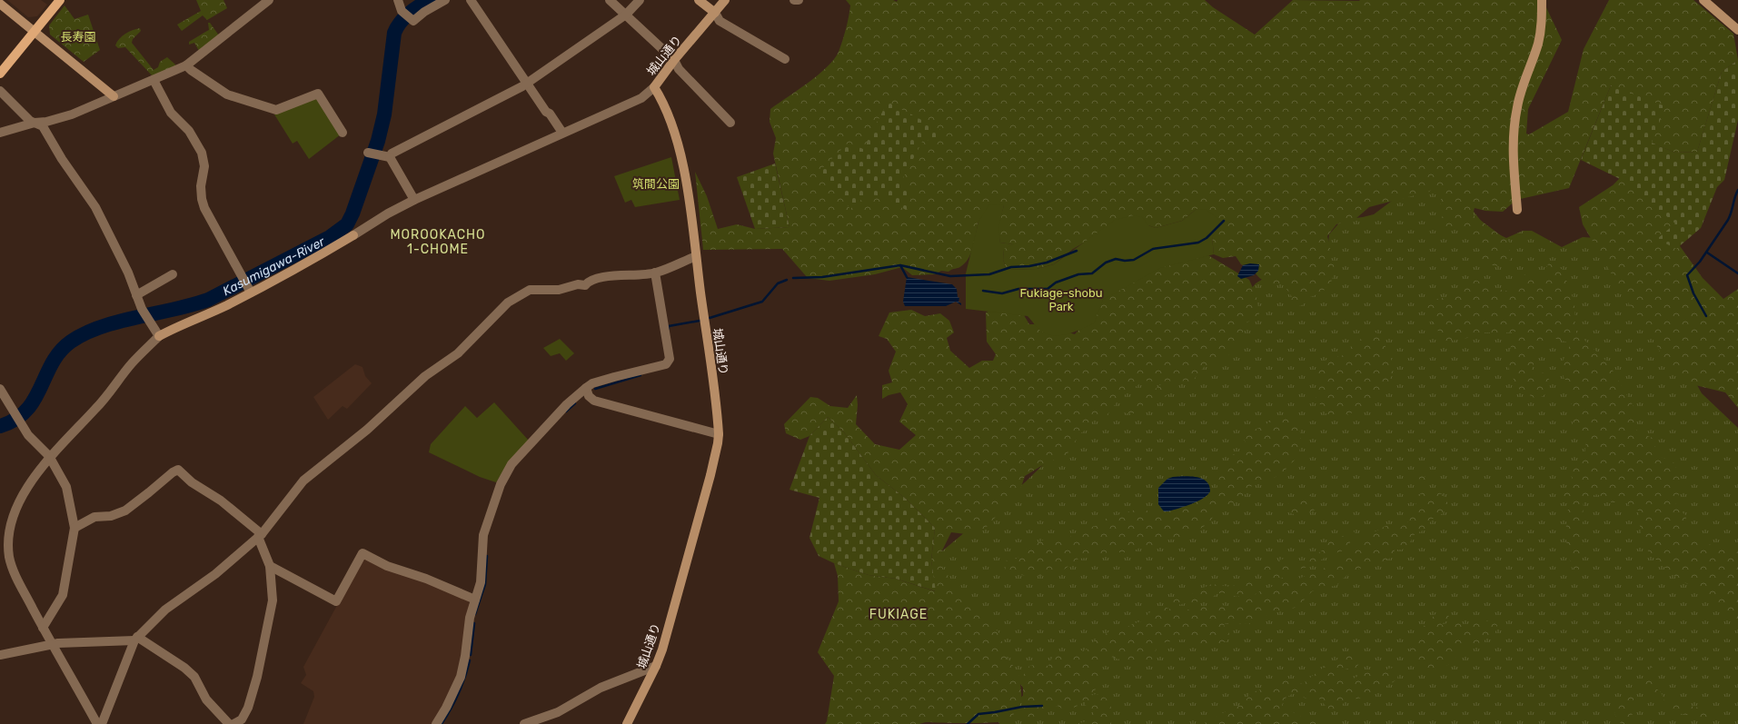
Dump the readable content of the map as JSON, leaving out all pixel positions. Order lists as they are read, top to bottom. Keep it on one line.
{"streets":{"street":["城山通り"]},"districts":["MOROOKACHO 1-CHOME","FUKIAGE"],"water":["Kasumigawa-River"],"parks":["長寿園","筑間公園","Fukiage-shobu Park"]}
